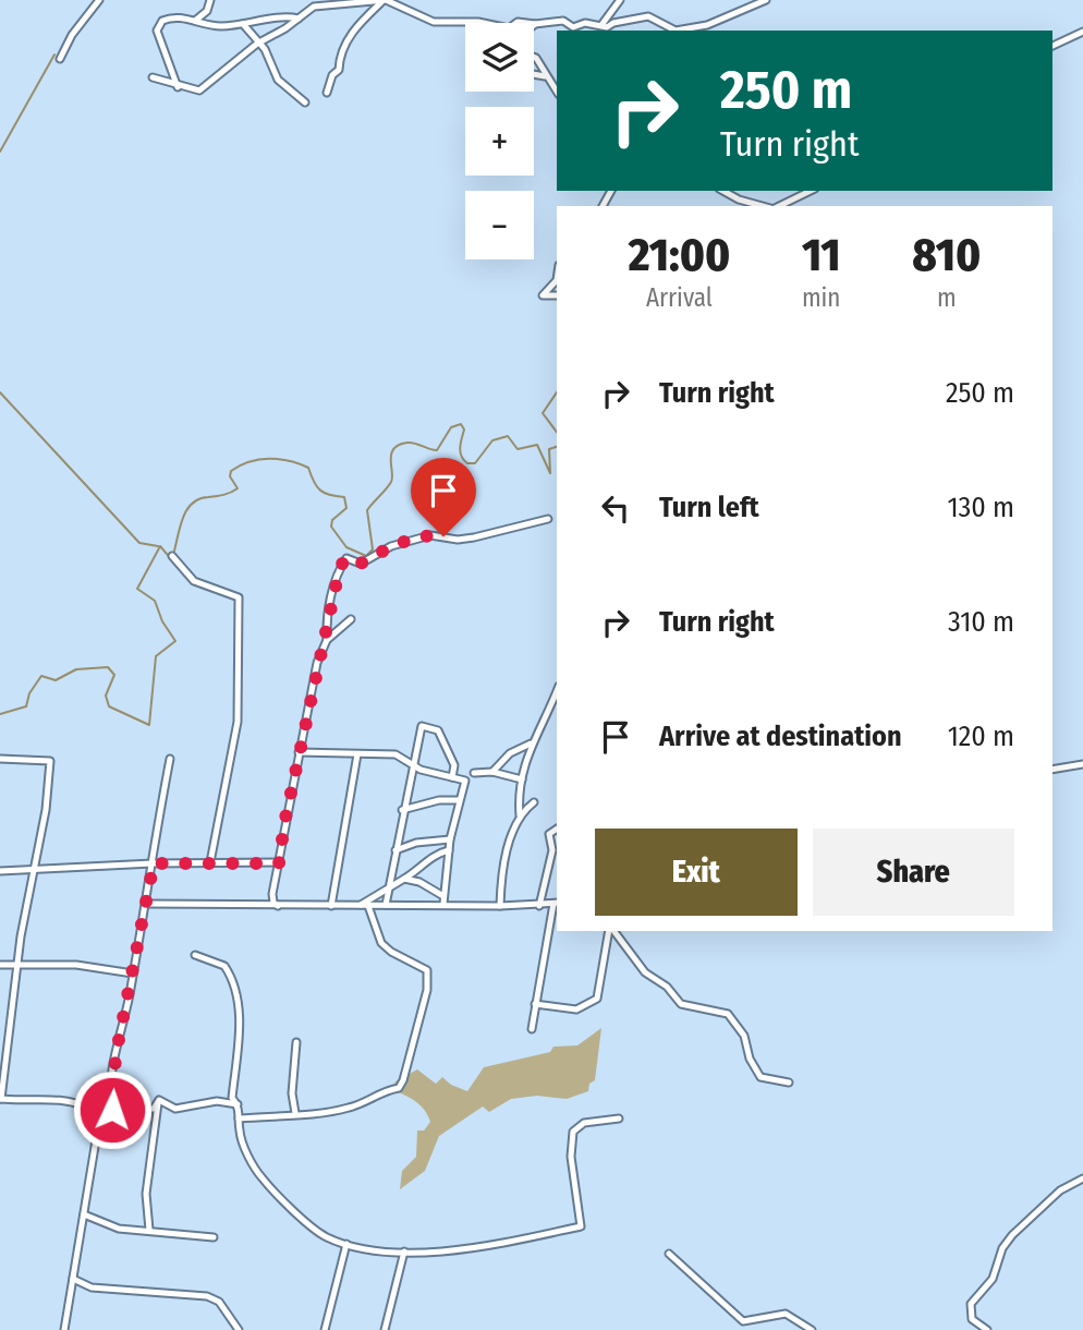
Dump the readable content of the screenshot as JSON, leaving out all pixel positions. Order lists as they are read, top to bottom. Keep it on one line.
{"page":{"map_buttons":["+","−"],"turn":["250 m","Turn right"],"eta":["21:00","Arrival","11","min","810","m"],"list":[{"name":"Turn right","value":"250 m"},{"name":"Turn left","value":"130 m"},{"name":"Turn right","value":"310 m"},{"name":"Arrive at destination","value":"120 m"}],"buttons":["Exit","Share"]}}
